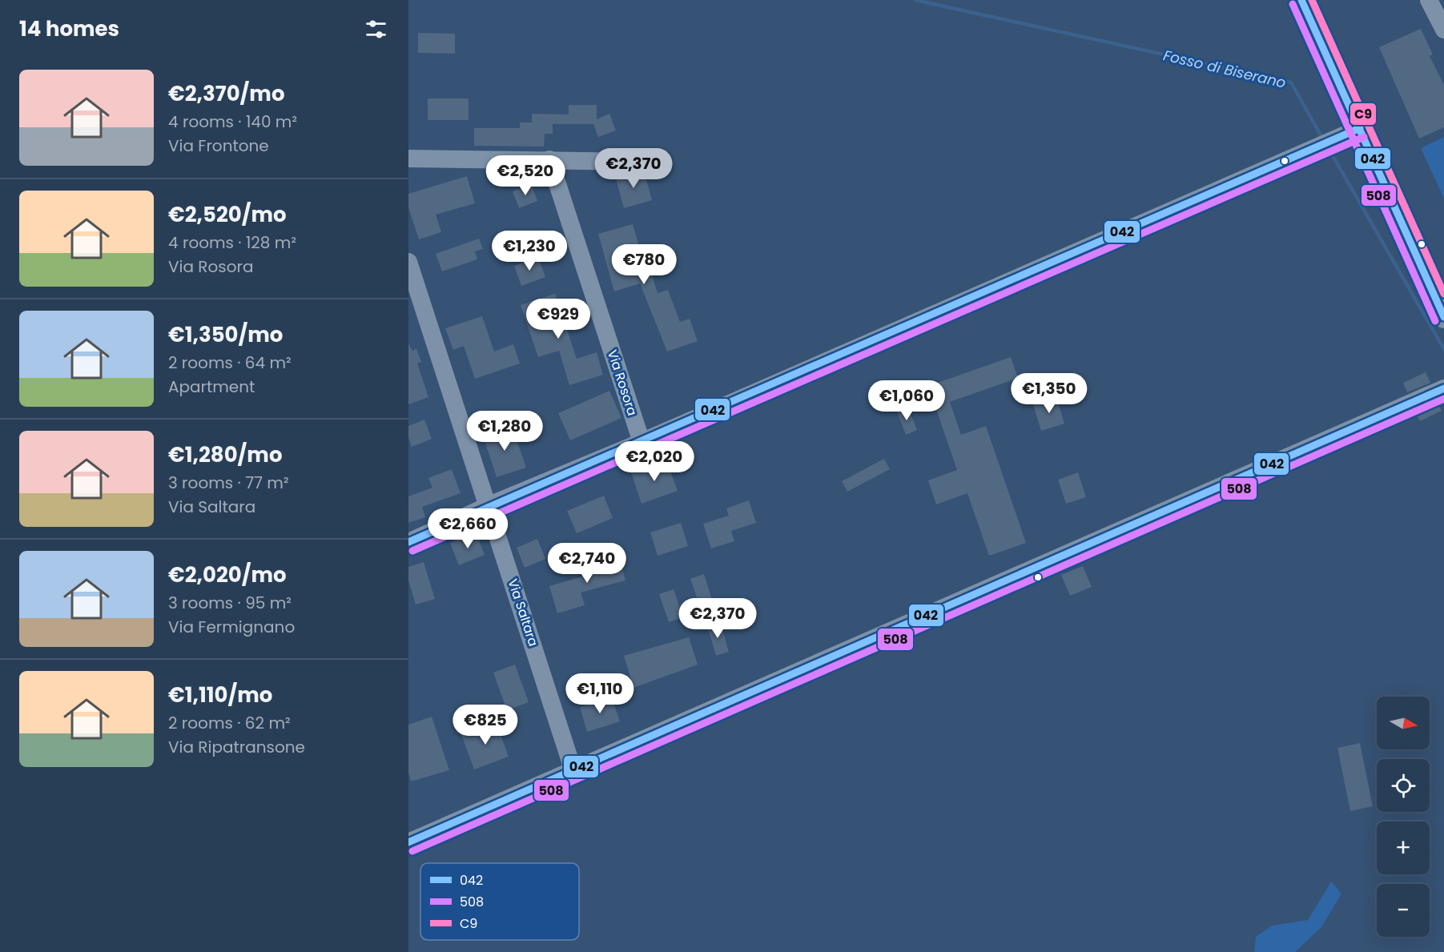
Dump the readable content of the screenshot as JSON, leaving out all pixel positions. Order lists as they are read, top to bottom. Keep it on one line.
{"streets":{"street":["Via Rosora","Via Saltara"]},"water":["Fosso di Biserano"],"lines":["transit line 042","transit line C9","transit line 508"],"legend":["042","508","C9"],"north":"right","page":{"heading":"14 homes","list":[{"name":"€2,370/mo","note":"4 rooms · 140 m² · Via Frontone"},{"name":"€2,520/mo","note":"4 rooms · 128 m² · Via Rosora"},{"name":"€1,350/mo","note":"2 rooms · 64 m² · Apartment"},{"name":"€1,280/mo","note":"3 rooms · 77 m² · Via Saltara"},{"name":"€2,020/mo","note":"3 rooms · 95 m² · Via Fermignano"},{"name":"€1,110/mo","note":"2 rooms · 62 m² · Via Ripatransone"}],"price":["€2,370","€2,520","€1,230","€780","€929","€1,350","€1,060","€1,280","€2,020","€2,660","€2,740","€2,370","€1,110","€825"],"map_buttons":["+","−"]}}
